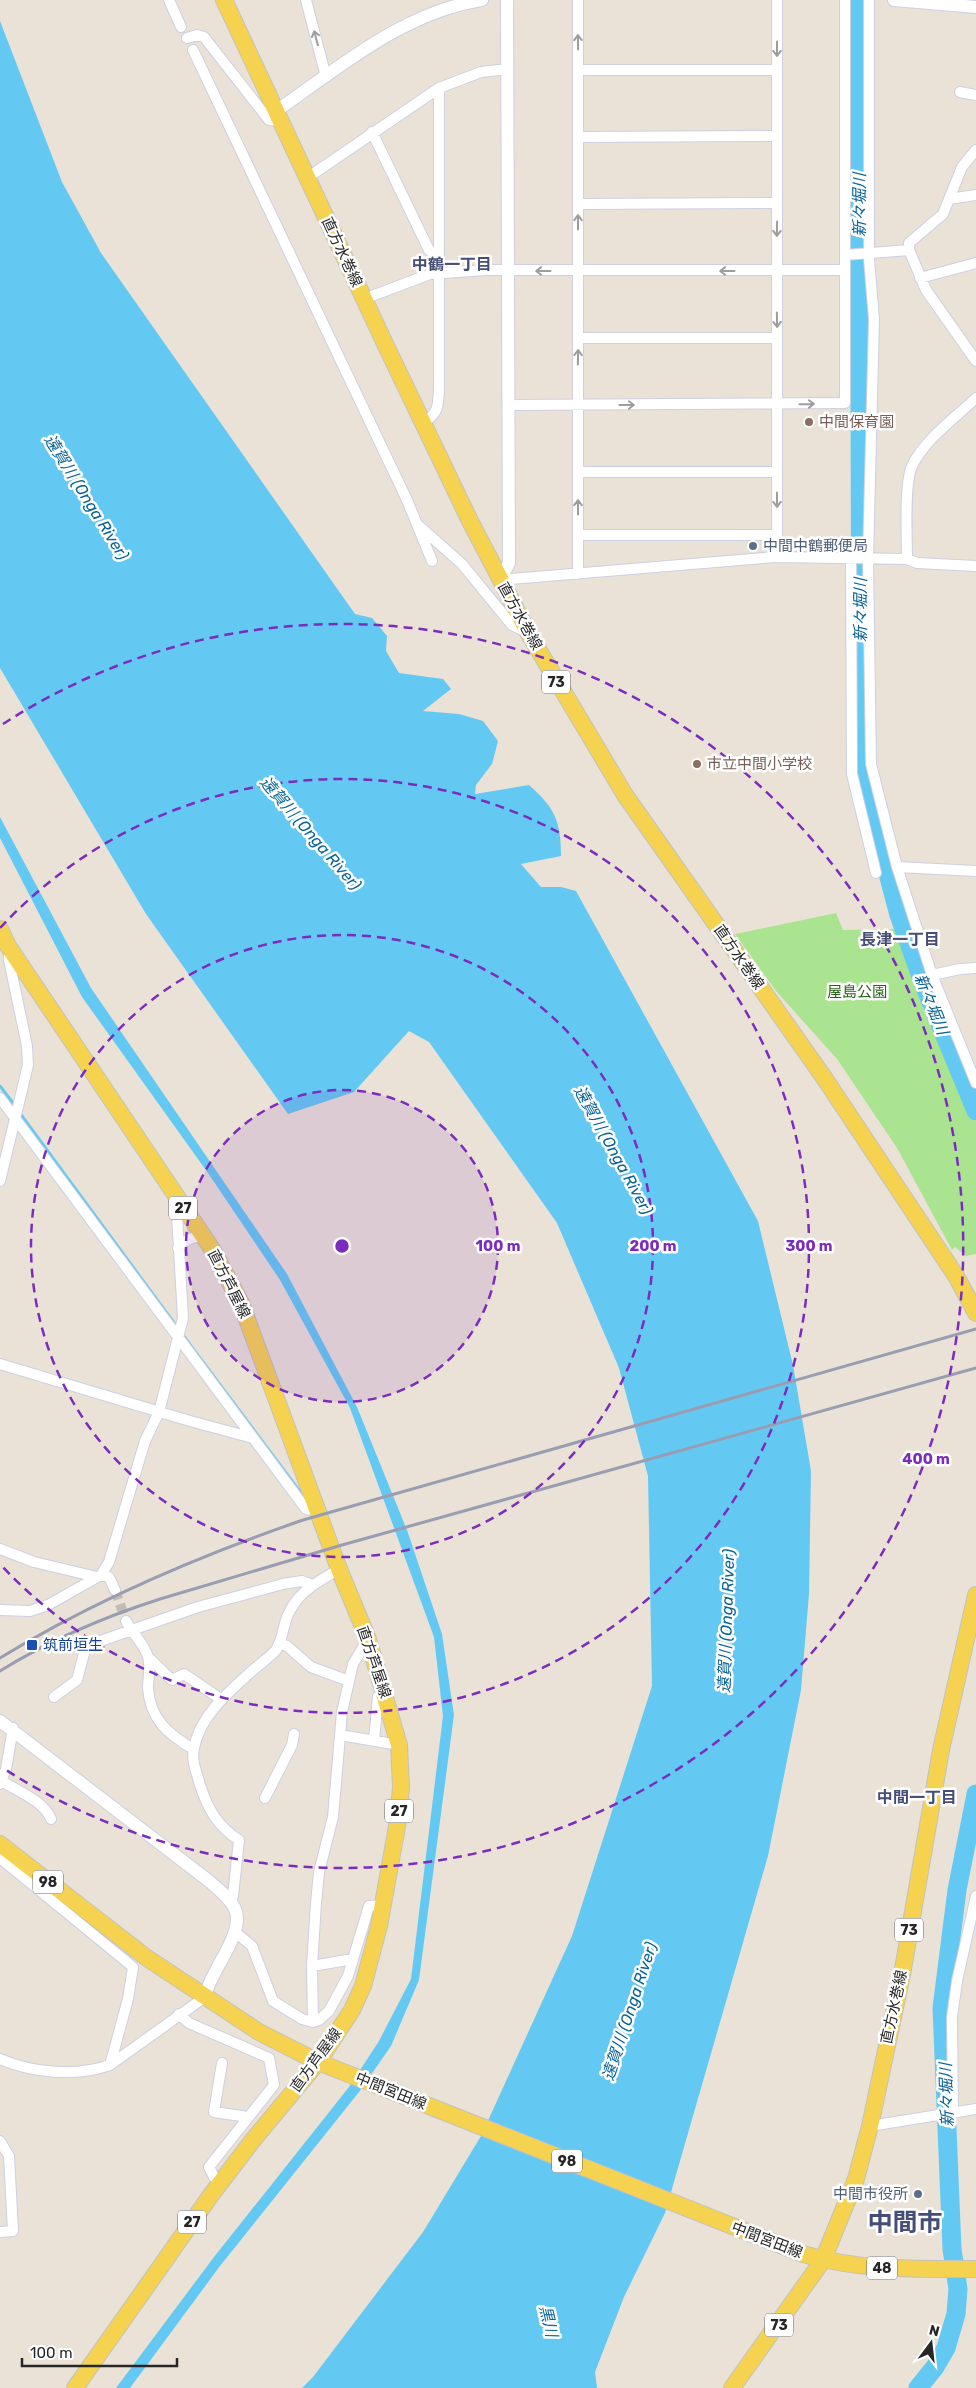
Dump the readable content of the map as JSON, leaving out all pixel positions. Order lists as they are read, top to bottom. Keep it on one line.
{"streets":{"main road":["直方水巻線","73","27","直方芦屋線","98","中間宮田線","48"]},"crossings":[["直方水巻線","中間宮田線"],["直方水巻線","48"],["直方芦屋線","中間宮田線"],["中間宮田線","48"]],"districts":["中鶴一丁目","長津一丁目","中間一丁目","中間市"],"water":["新々堀川","遠賀川 (Onga River)","黒川"],"parks":["屋島公園"],"places":{"other":["中間保育園","中間中鶴郵便局","市立中間小学校","中間市役所"],"transit":["筑前垣生"]},"scale_bar":"100 m","north":"top","rings":["100 m","200 m","300 m","400 m"]}
